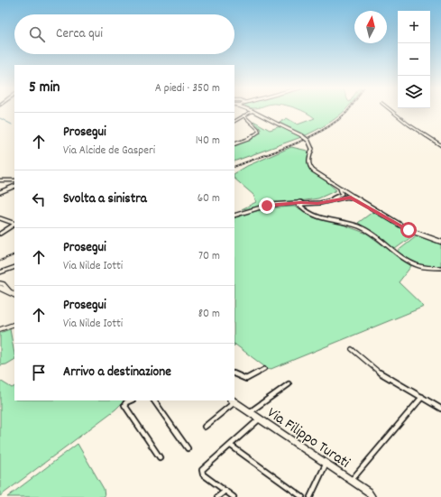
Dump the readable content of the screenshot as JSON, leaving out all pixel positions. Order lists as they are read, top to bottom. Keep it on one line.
{"streets":{"main road":["Via Filippo Turati"]},"north":"top","page":{"map_buttons":["+","−"],"search":"Cerca qui","heading":["5 min","A piedi · 350 m"],"list":[["Prosegui","Via Alcide de Gasperi","140 m"],["Svolta a sinistra","60 m"],["Prosegui","Via Nilde Iotti","70 m"],["Prosegui","Via Nilde Iotti","80 m"],"Arrivo a destinazione"]}}
